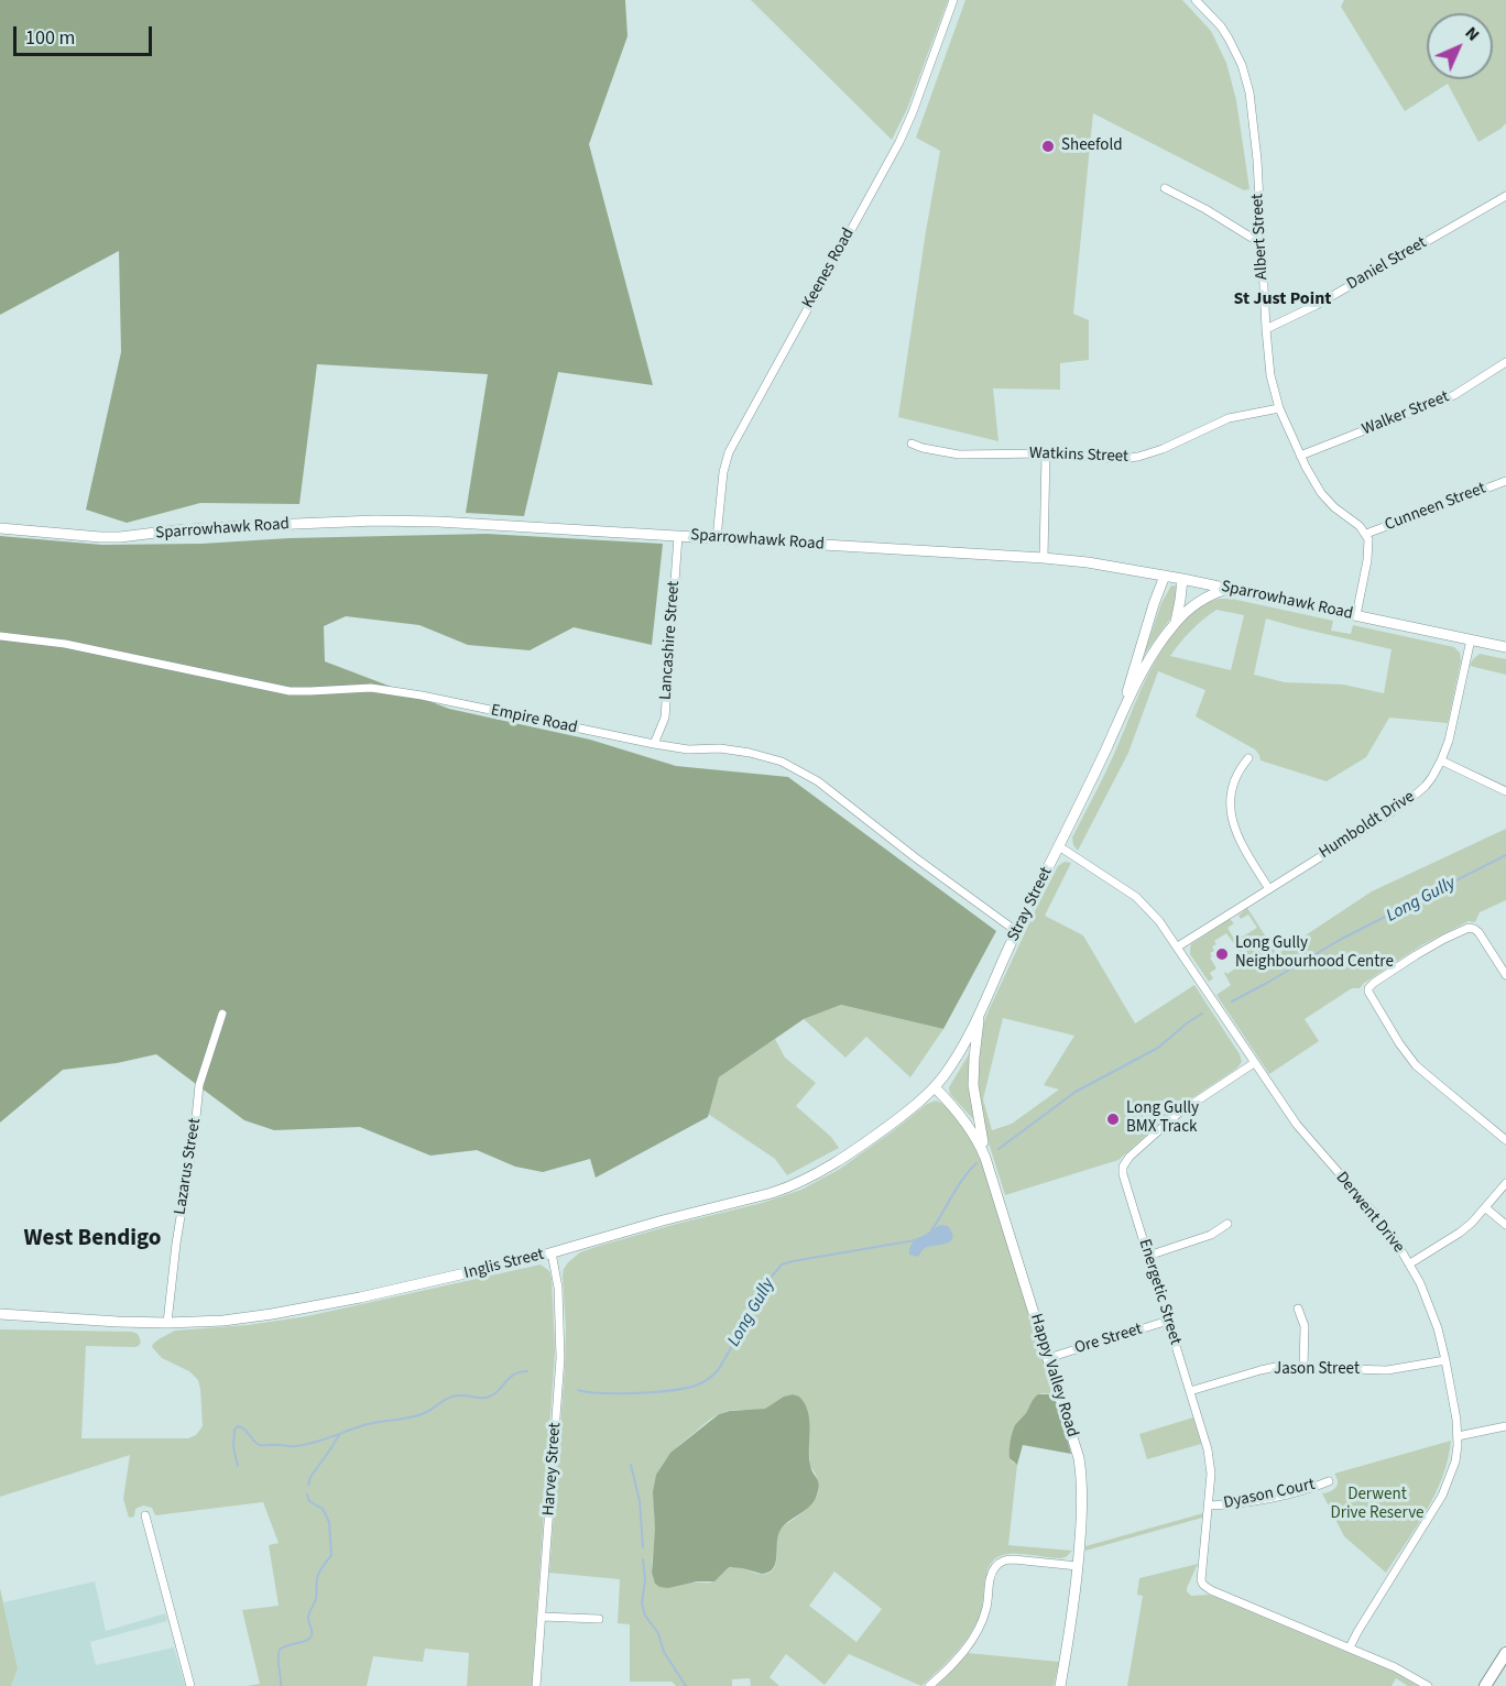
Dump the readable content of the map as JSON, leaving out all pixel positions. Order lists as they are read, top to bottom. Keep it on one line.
{"streets":{"main road":["Sparrowhawk Road","Stray Street","Inglis Street","Happy Valley Road"],"street":["Albert Street","Daniel Street","Keenes Road","Walker Street","Watkins Street","Cunneen Street","Lancashire Street","Empire Road","Humboldt Drive","Lazarus Street","Derwent Drive","Energetic Street","Ore Street","Jason Street","Harvey Street","Dyason Court"]},"crossings":[["Albert Street","Daniel Street"],["Albert Street","Walker Street"],["Albert Street","Watkins Street"],["Albert Street","Cunneen Street"],["Keenes Road","Sparrowhawk Road"],["Sparrowhawk Road","Lancashire Street"],["Sparrowhawk Road","Humboldt Drive"],["Sparrowhawk Road","Stray Street"],["Lancashire Street","Empire Road"],["Empire Road","Stray Street"],["Humboldt Drive","Derwent Drive"],["Stray Street","Derwent Drive"],["Stray Street","Inglis Street"],["Stray Street","Happy Valley Road"],["Lazarus Street","Inglis Street"],["Derwent Drive","Energetic Street"],["Derwent Drive","Jason Street"],["Inglis Street","Happy Valley Road"],["Inglis Street","Harvey Street"],["Energetic Street","Ore Street"],["Energetic Street","Jason Street"],["Energetic Street","Dyason Court"],["Ore Street","Happy Valley Road"]],"districts":["St Just Point","West Bendigo"],"water":["Long Gully"],"parks":["Derwent Drive Reserve"],"places":["Sheefold","Long Gully Neighbourhood Centre","Long Gully BMX Track"],"scale_bar":"100 m","north":"top right"}
